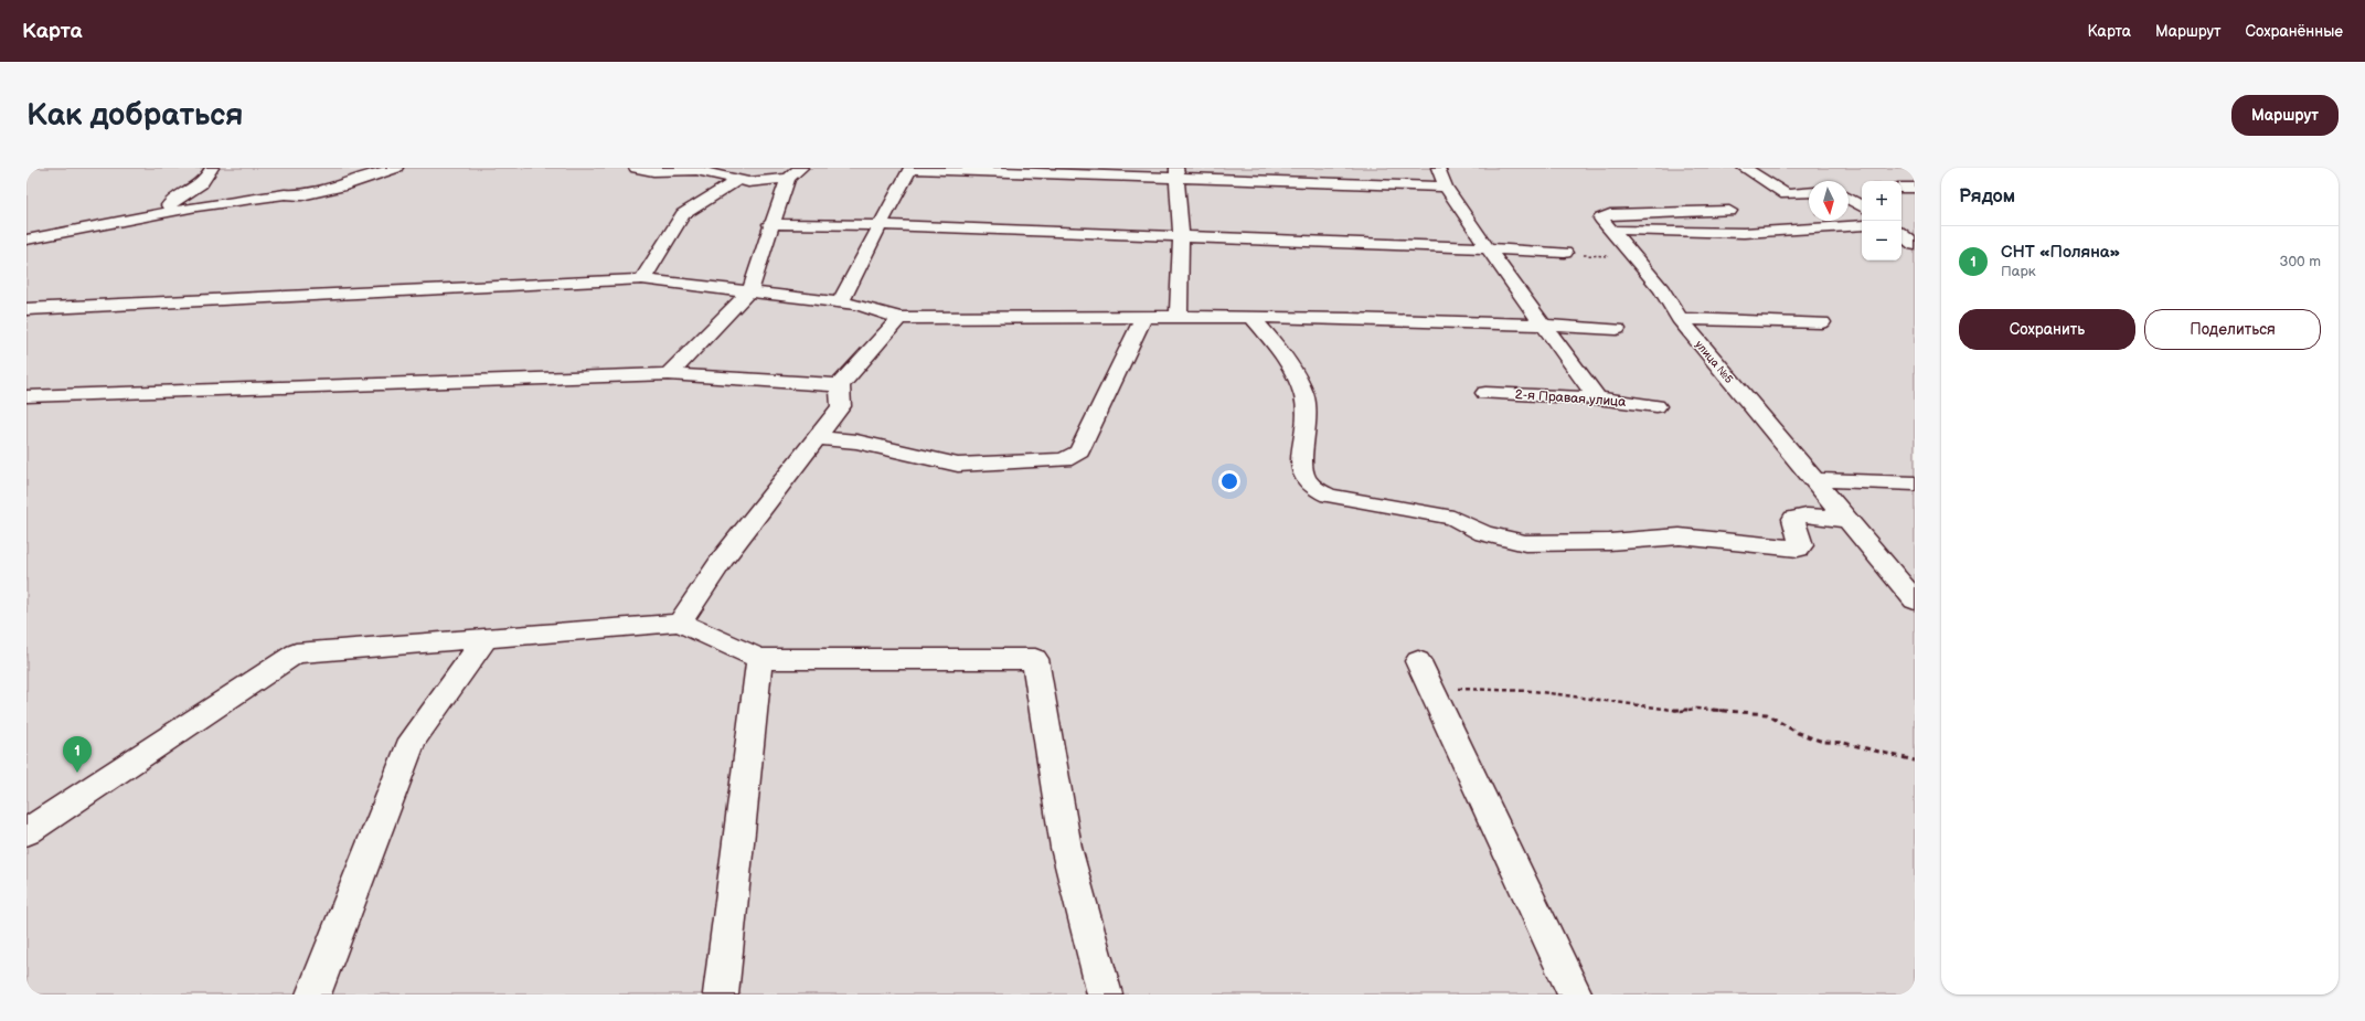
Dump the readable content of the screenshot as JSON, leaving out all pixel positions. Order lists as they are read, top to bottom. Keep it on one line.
{"streets":{"street":["улица №5","2-я Правая улица"]},"north":"bottom","page":{"header":"Карта","nav":["Карта","Маршрут","Сохранённые"],"buttons":["Маршрут",["Сохранить","Поделиться"]],"title":"Как добраться","heading":"Рядом","map_buttons":["+","−"],"list":[{"mark":"1","name":"СНТ «Поляна»","note":"Парк","value":"300 m"}],"pins":"1"}}
